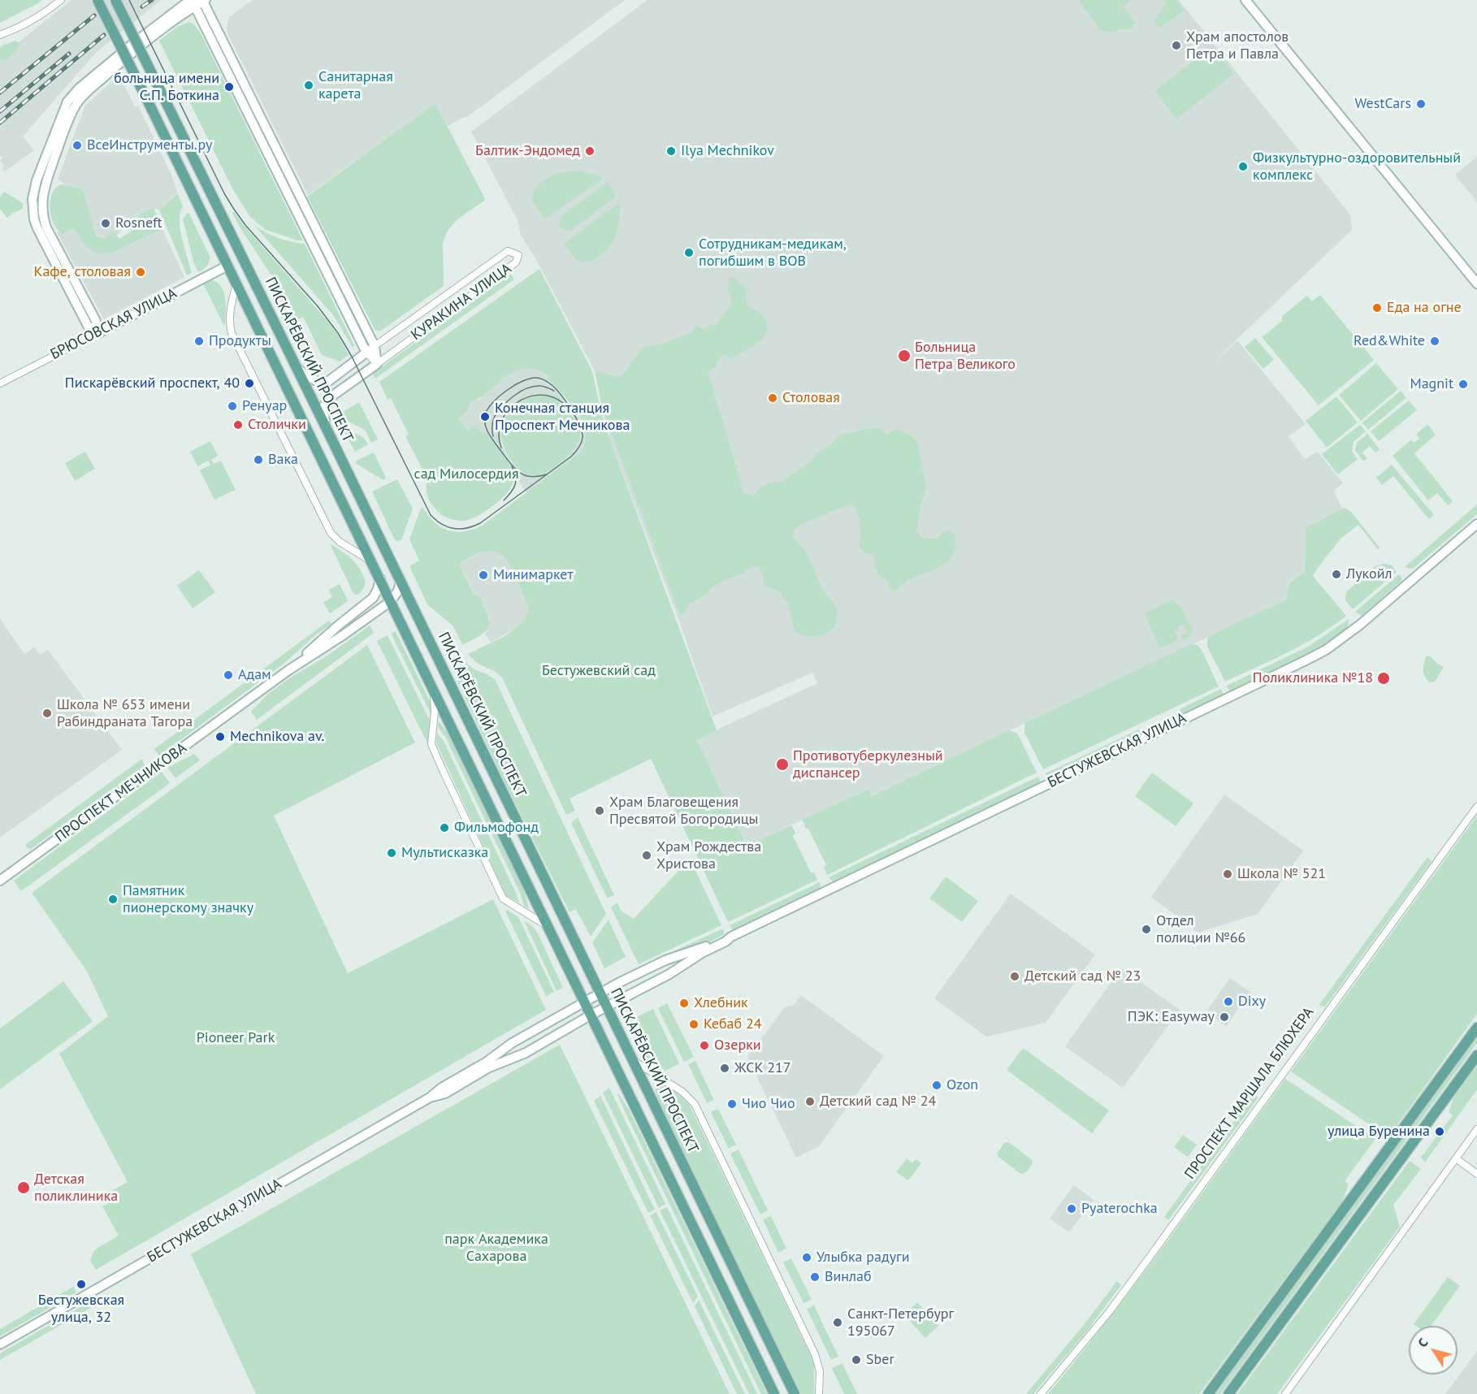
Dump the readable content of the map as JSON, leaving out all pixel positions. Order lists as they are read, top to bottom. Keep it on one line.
{"streets":{"main road":["ПИСКАРЁВСКИЙ ПРОСПЕКТ"],"street":["КУРАКИНА УЛИЦА","БРЮСОВСКАЯ УЛИЦА","БЕСТУЖЕВСКАЯ УЛИЦА","ПРОСПЕКТ МЕЧНИКОВА","ПРОСПЕКТ МАРШАЛА БЛЮХЕРА"]},"crossings":[["КУРАКИНА УЛИЦА","ПИСКАРЁВСКИЙ ПРОСПЕКТ"],["ПИСКАРЁВСКИЙ ПРОСПЕКТ","БЕСТУЖЕВСКАЯ УЛИЦА"],["ПИСКАРЁВСКИЙ ПРОСПЕКТ","ПРОСПЕКТ МЕЧНИКОВА"]],"parks":["сад Милосердия","Бестужевский сад","Pioneer Park","парк Академика Сахарова"],"places":["Храм апостолов Петра и Павла","Санитарная карета","больница имени С.П. Боткина","WestCars","ВсеИнструменты.ру","Балтик-Эндомед","Ilya Mechnikov","Физкультурно-оздоровительный комплекс","Rosneft","Сотрудникам-медикам, погибшим в ВОВ","Кафе, столовая","Еда на огне","Продукты","Red&White","Больница Петра Великого","Пискарёвский проспект, 40","Magnit","Столовая","Ренуар","Конечная станция Проспект Мечникова","Столички","Вака","Лукойл","Минимаркет","Адам","Поликлиника №18","Школа № 653 имени Рабиндраната Тагора","Mechnikova av.","Противотуберкулезный диспансер","Храм Благовещения Пресвятой Богородицы","Фильмофонд","Мультисказка","Храм Рождества Христова","Школа № 521","Памятник пионерскому значку","Отдел полиции №66","Детский сад № 23","Dixy","Хлебник","ПЭК: Easyway","Кебаб 24","Озерки","ЖСК 217","Ozon","Детский сад № 24","Чио Чио","улица Буренина","Детская поликлиника","Pyaterochka","Улыбка радуги","Винлаб","Бестужевская улица, 32","Санкт-Петербург 195067","Sber"],"north":"top left"}
